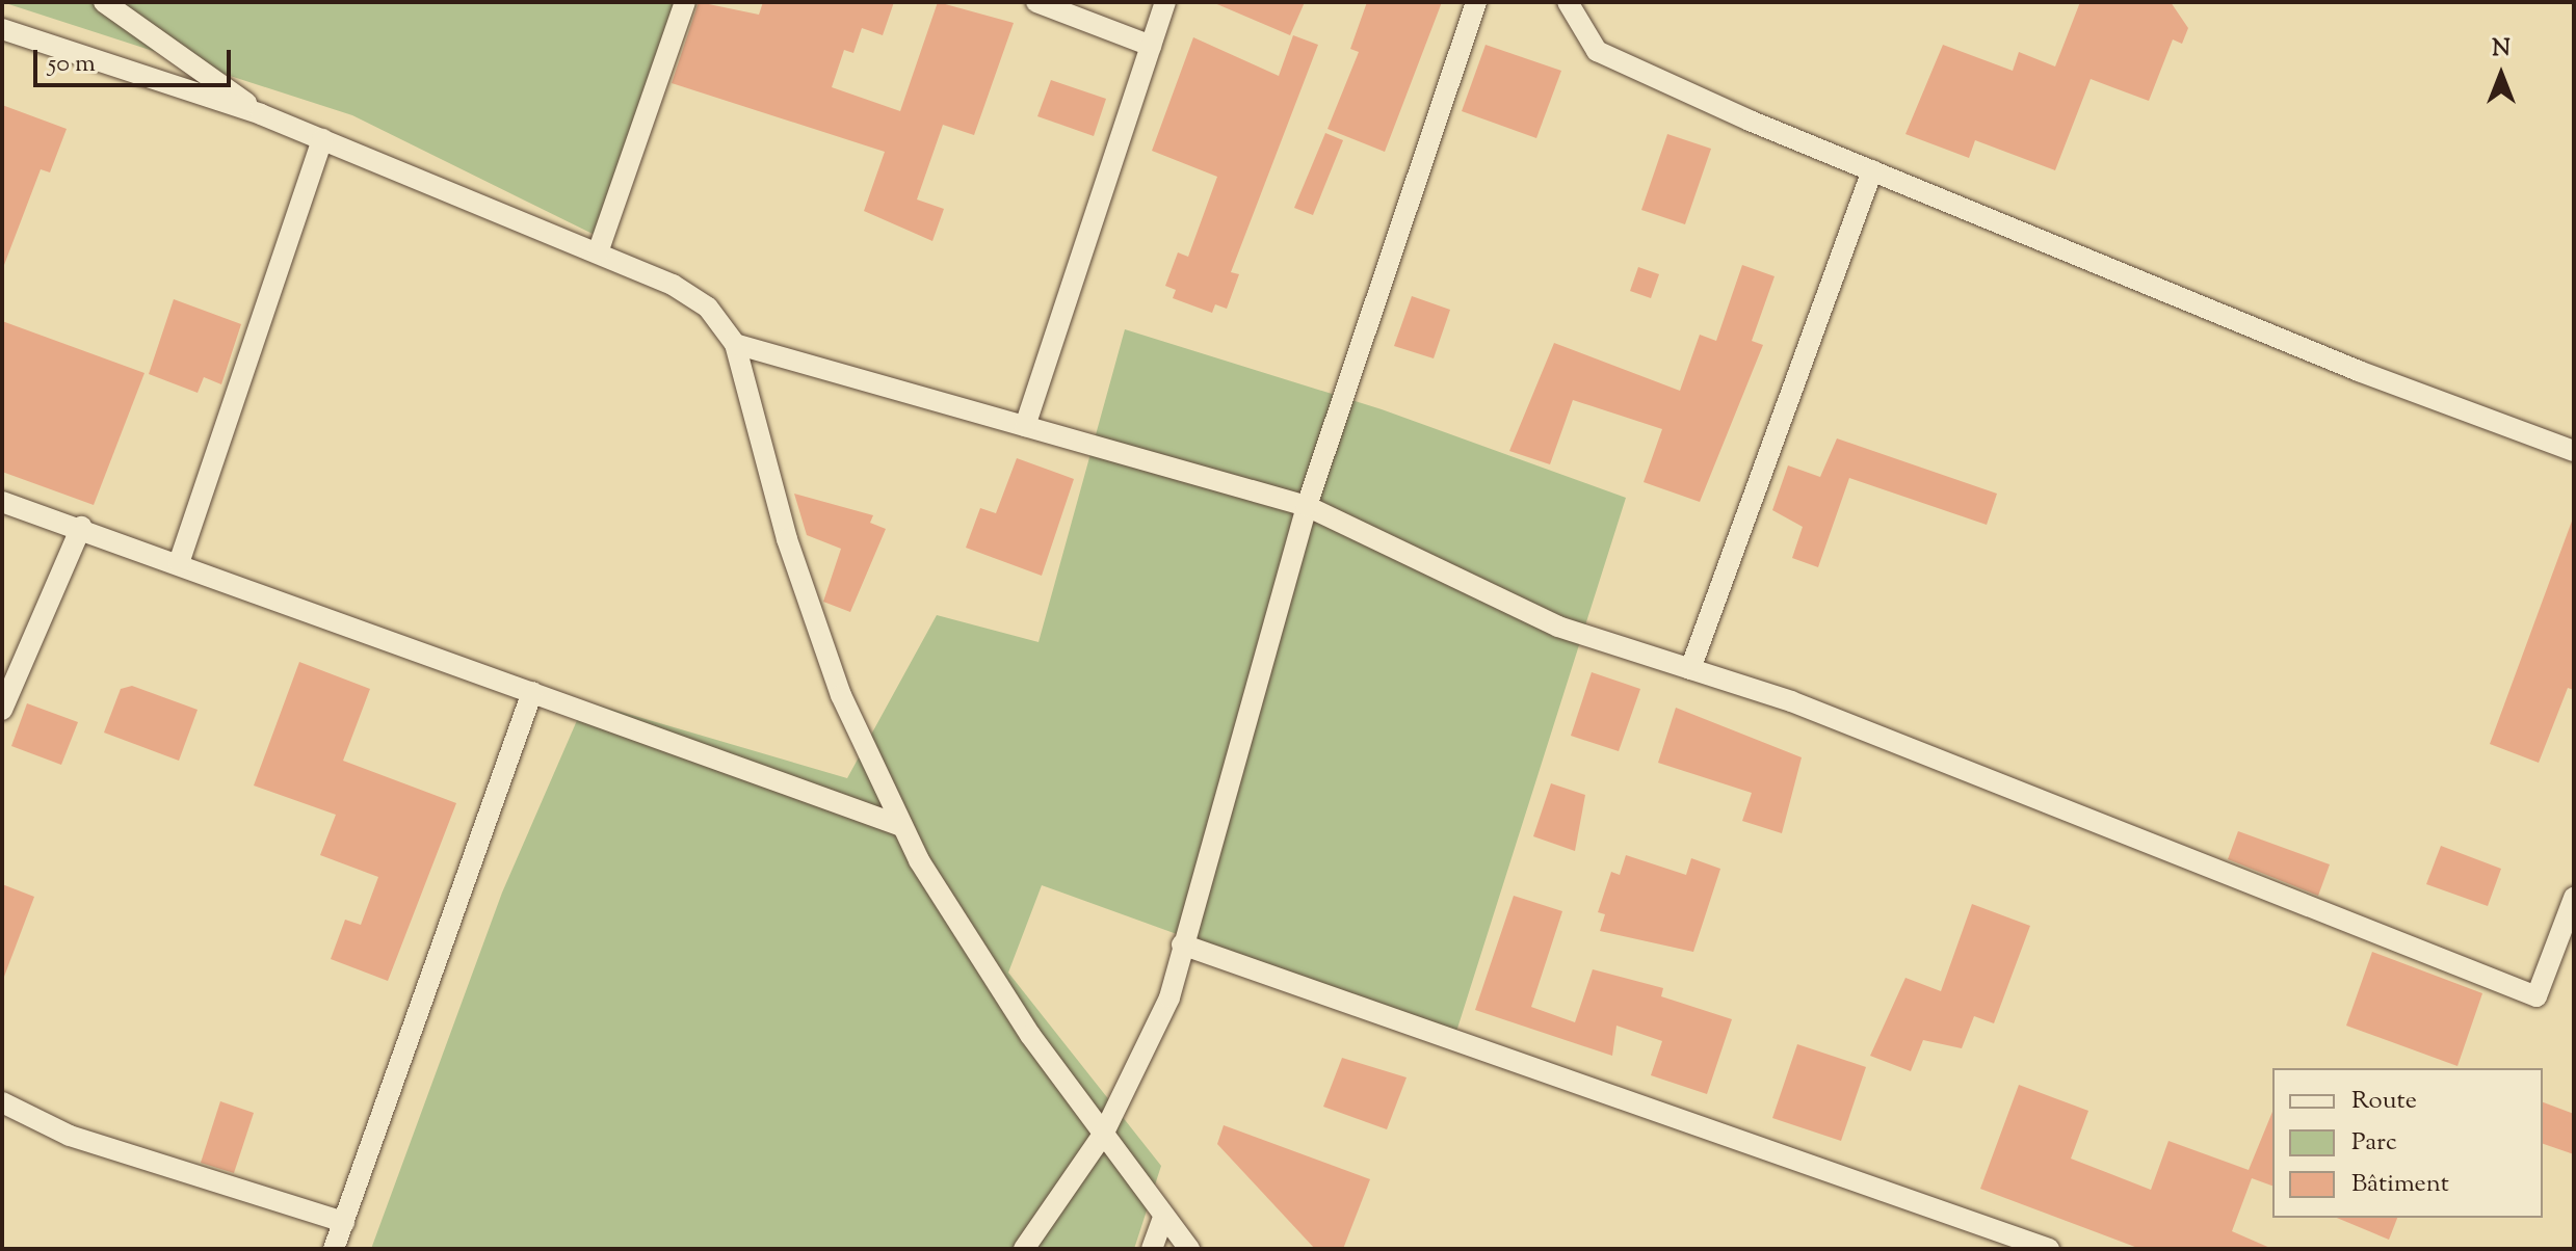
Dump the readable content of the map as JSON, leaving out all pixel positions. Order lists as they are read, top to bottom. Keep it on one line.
{"legend":["Route","Parc","Bâtiment"],"scale_bar":"50 m","north":"top"}
